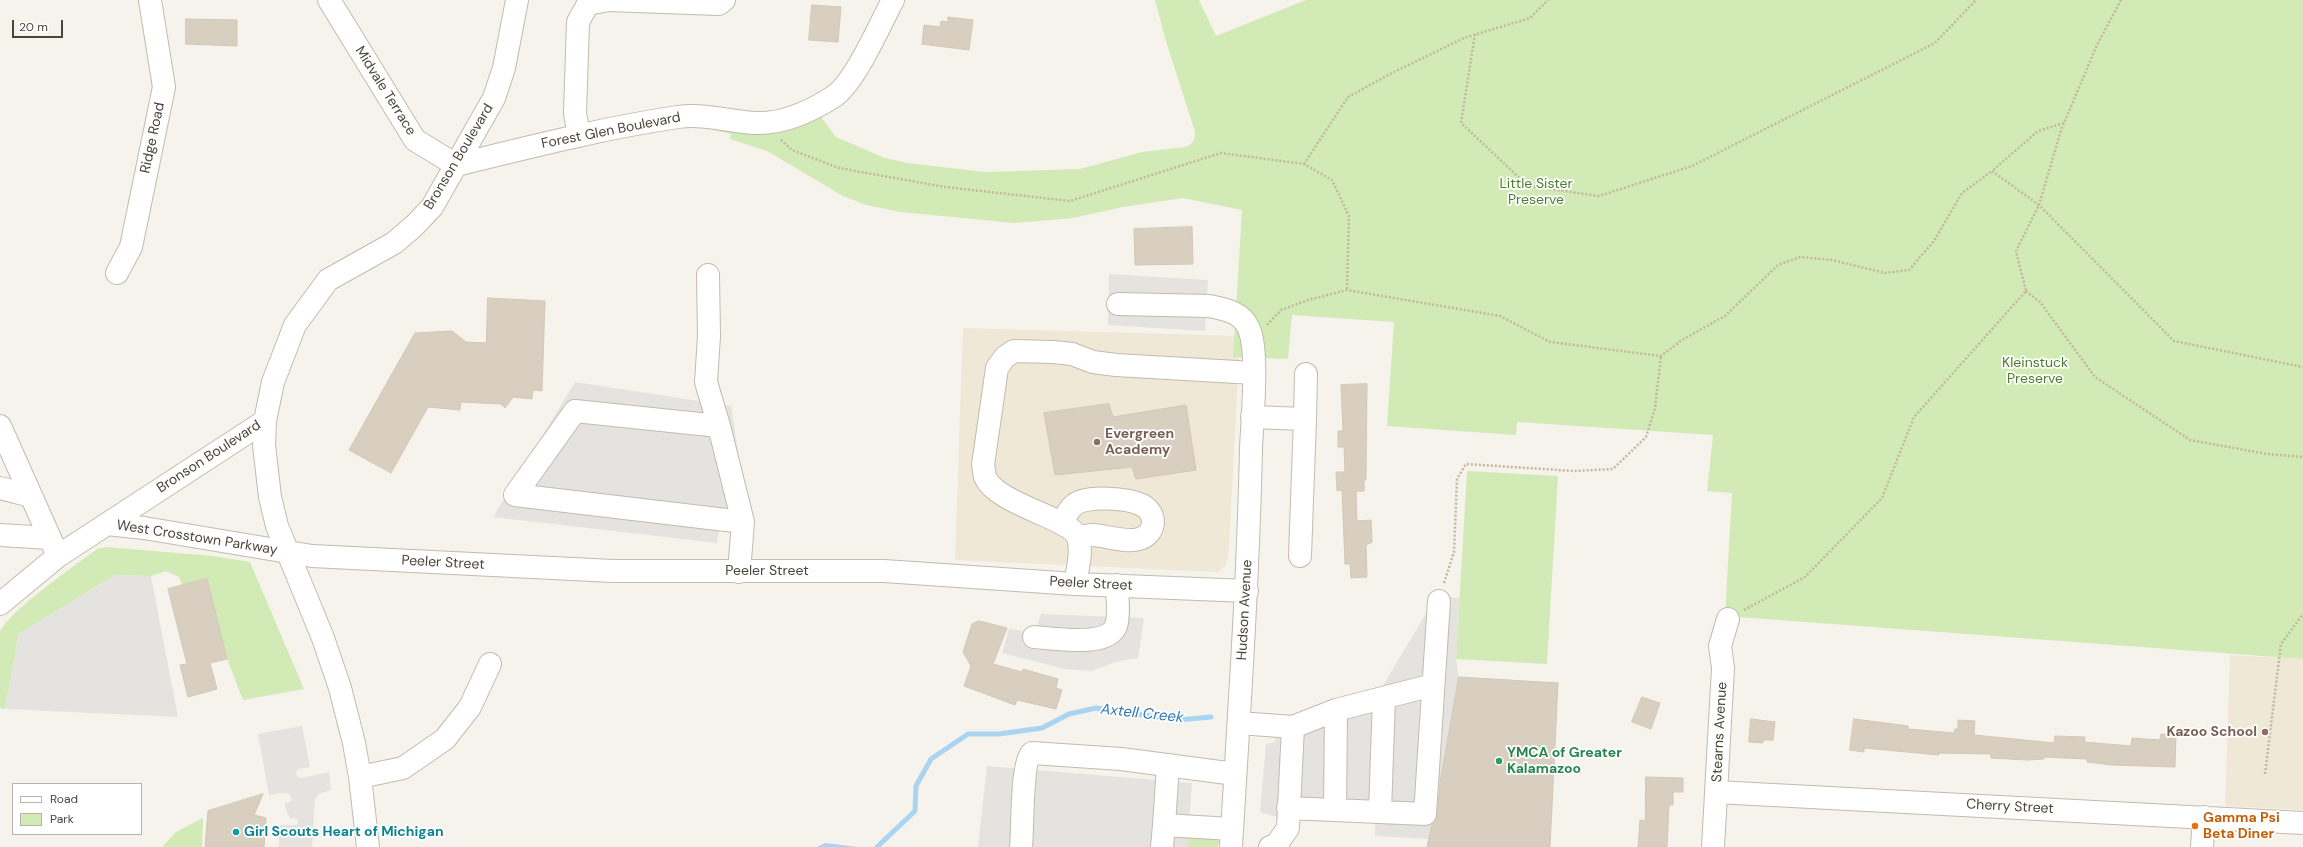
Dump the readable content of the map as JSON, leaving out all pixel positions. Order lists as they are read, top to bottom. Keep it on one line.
{"streets":{"street":["Midvale Terrace","Forest Glen Boulevard","Ridge Road","Bronson Boulevard","West Crosstown Parkway","Peeler Street","Hudson Avenue","Stearns Avenue","Cherry Street"]},"crossings":[["Midvale Terrace","Forest Glen Boulevard"],["Midvale Terrace","Bronson Boulevard"],["Forest Glen Boulevard","Bronson Boulevard"],["Bronson Boulevard","West Crosstown Parkway"],["West Crosstown Parkway","Peeler Street"],["Peeler Street","Hudson Avenue"],["Stearns Avenue","Cherry Street"]],"water":["Axtell Creek"],"parks":["Little Sister Preserve","Kleinstuck Preserve"],"places":["Evergreen Academy","Kazoo School","YMCA of Greater Kalamazoo","Gamma Psi Beta Diner","Girl Scouts Heart of Michigan"],"legend":["Road","Park"],"scale_bar":"20 m"}
